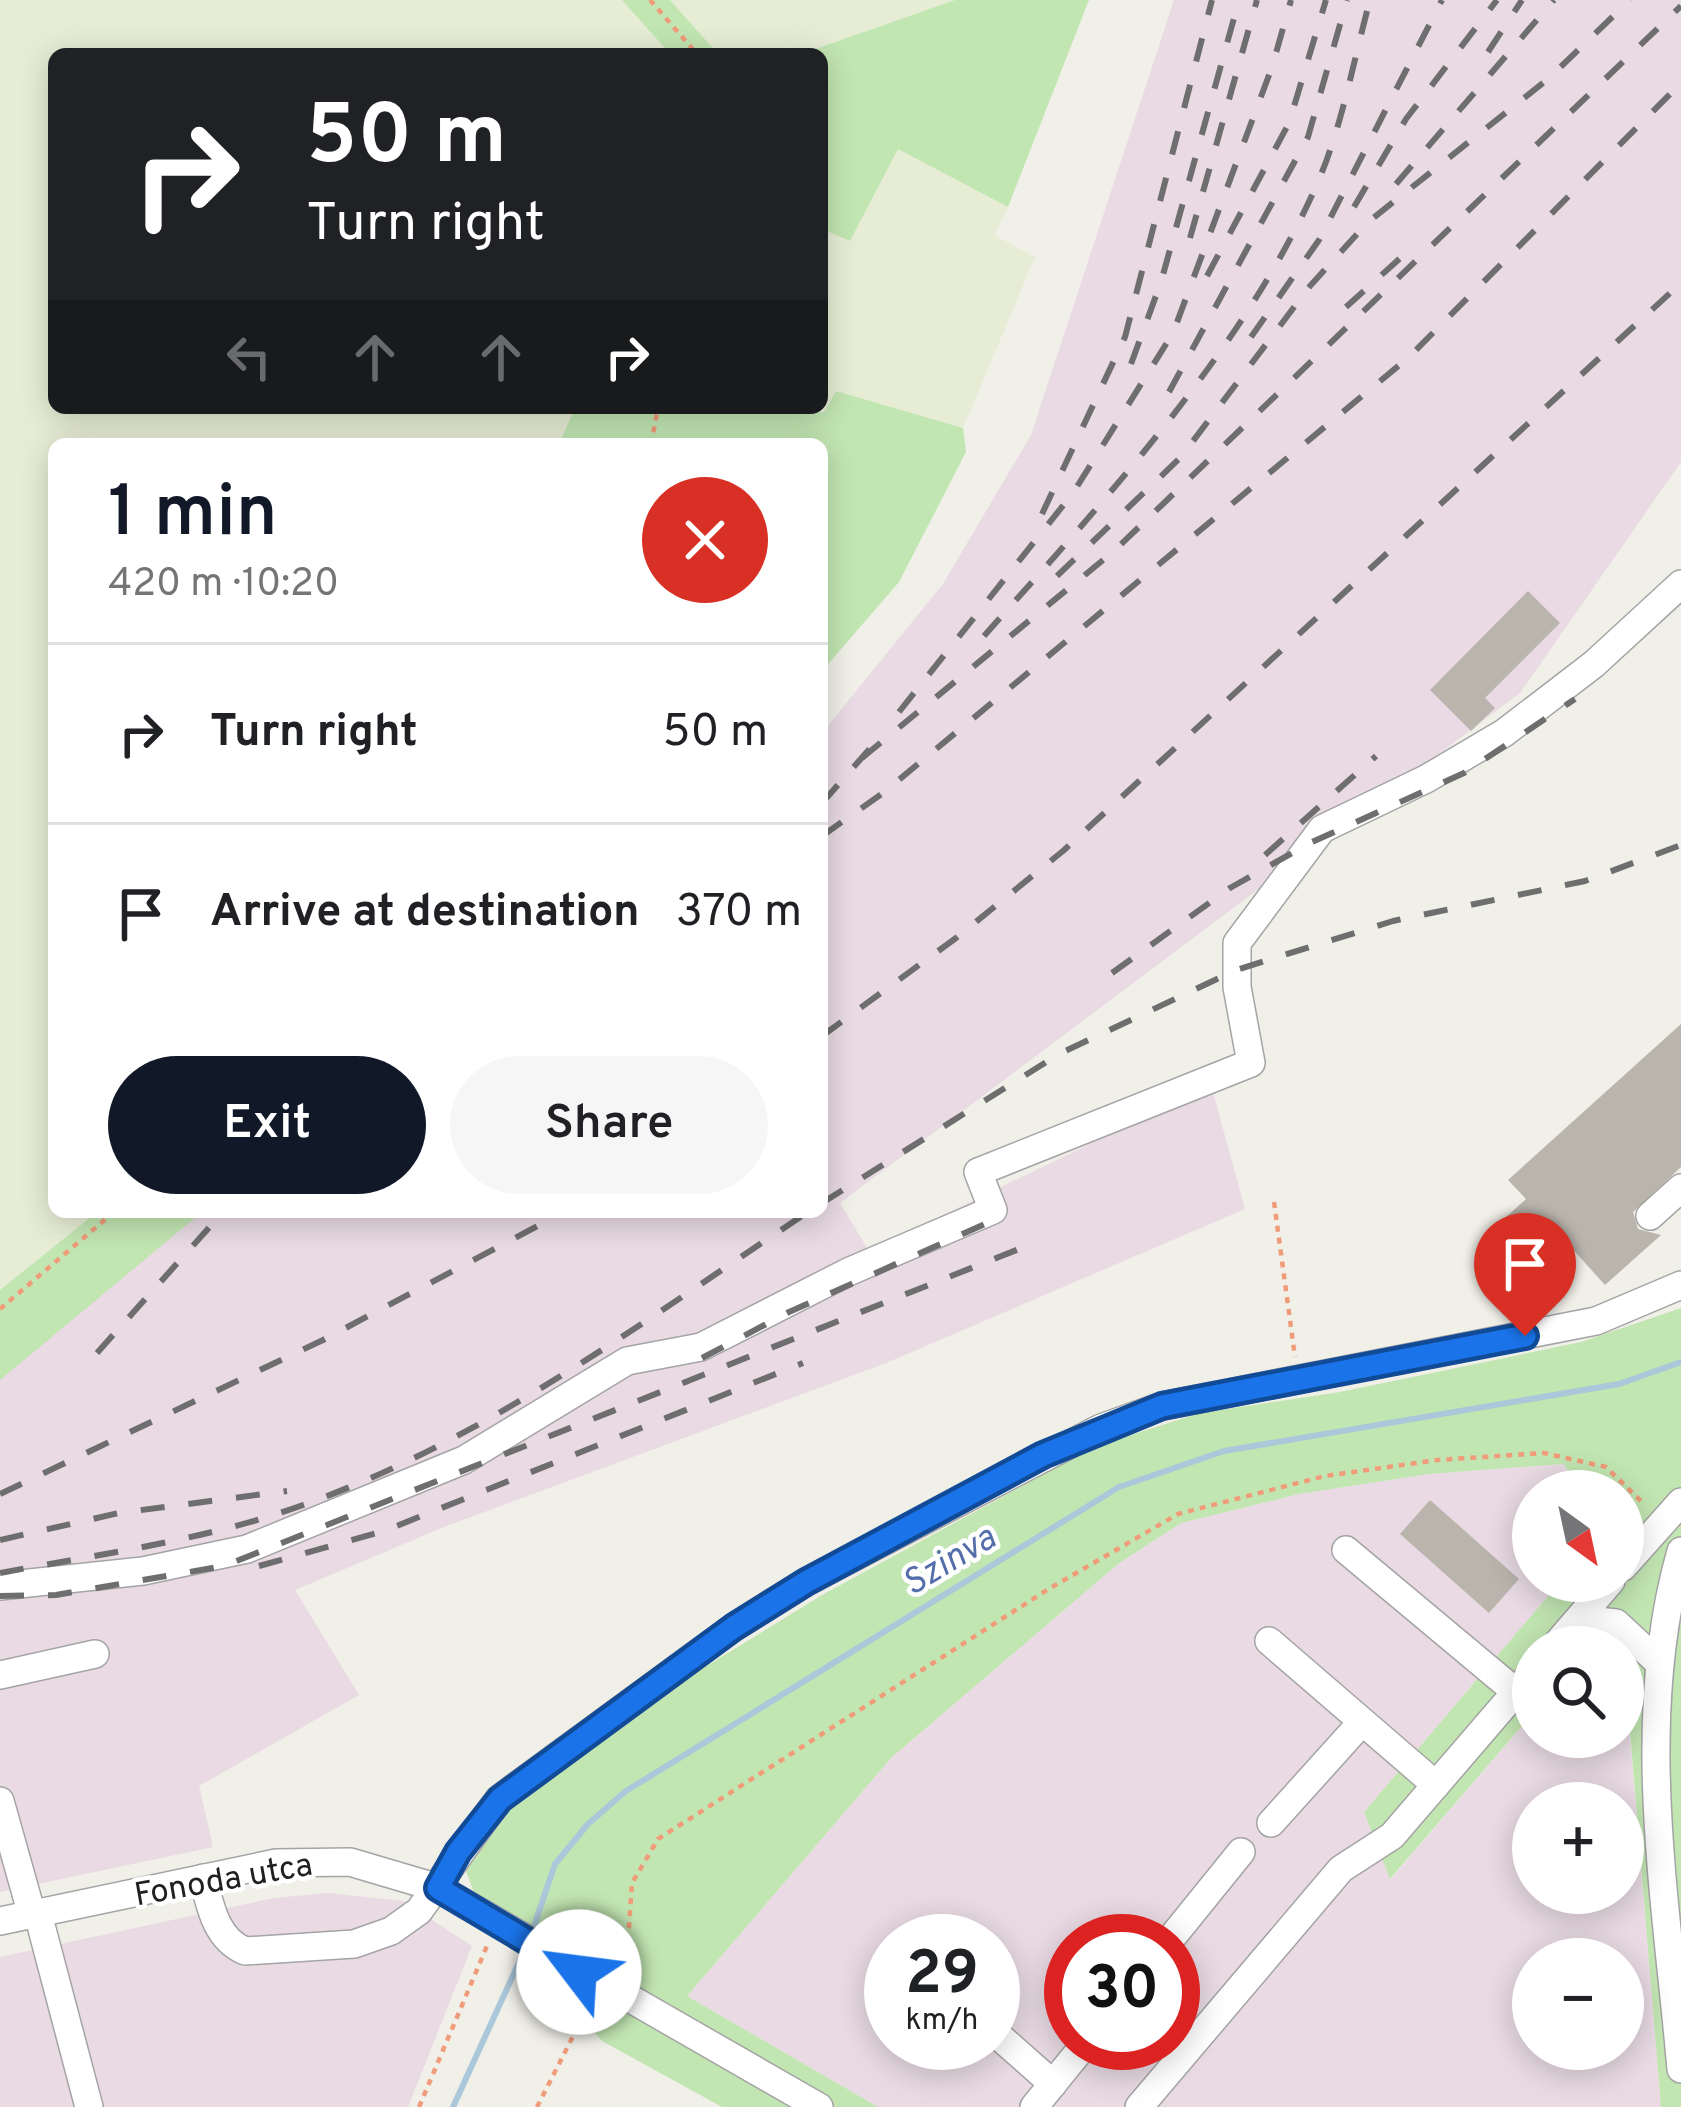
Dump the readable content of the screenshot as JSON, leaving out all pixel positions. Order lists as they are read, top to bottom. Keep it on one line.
{"streets":{"street":["Fonoda utca"]},"water":["Szinva"],"north":"bottom right","page":{"turn":["50 m","Turn right"],"heading":["1 min","420 m · 10:20"],"list":[{"name":"Turn right","value":"50 m"},{"name":"Arrive at destination","value":"370 m"}],"buttons":["Exit","Share"],"map_buttons":["+","−"],"speed":"29 km/h","limit":"30"}}
